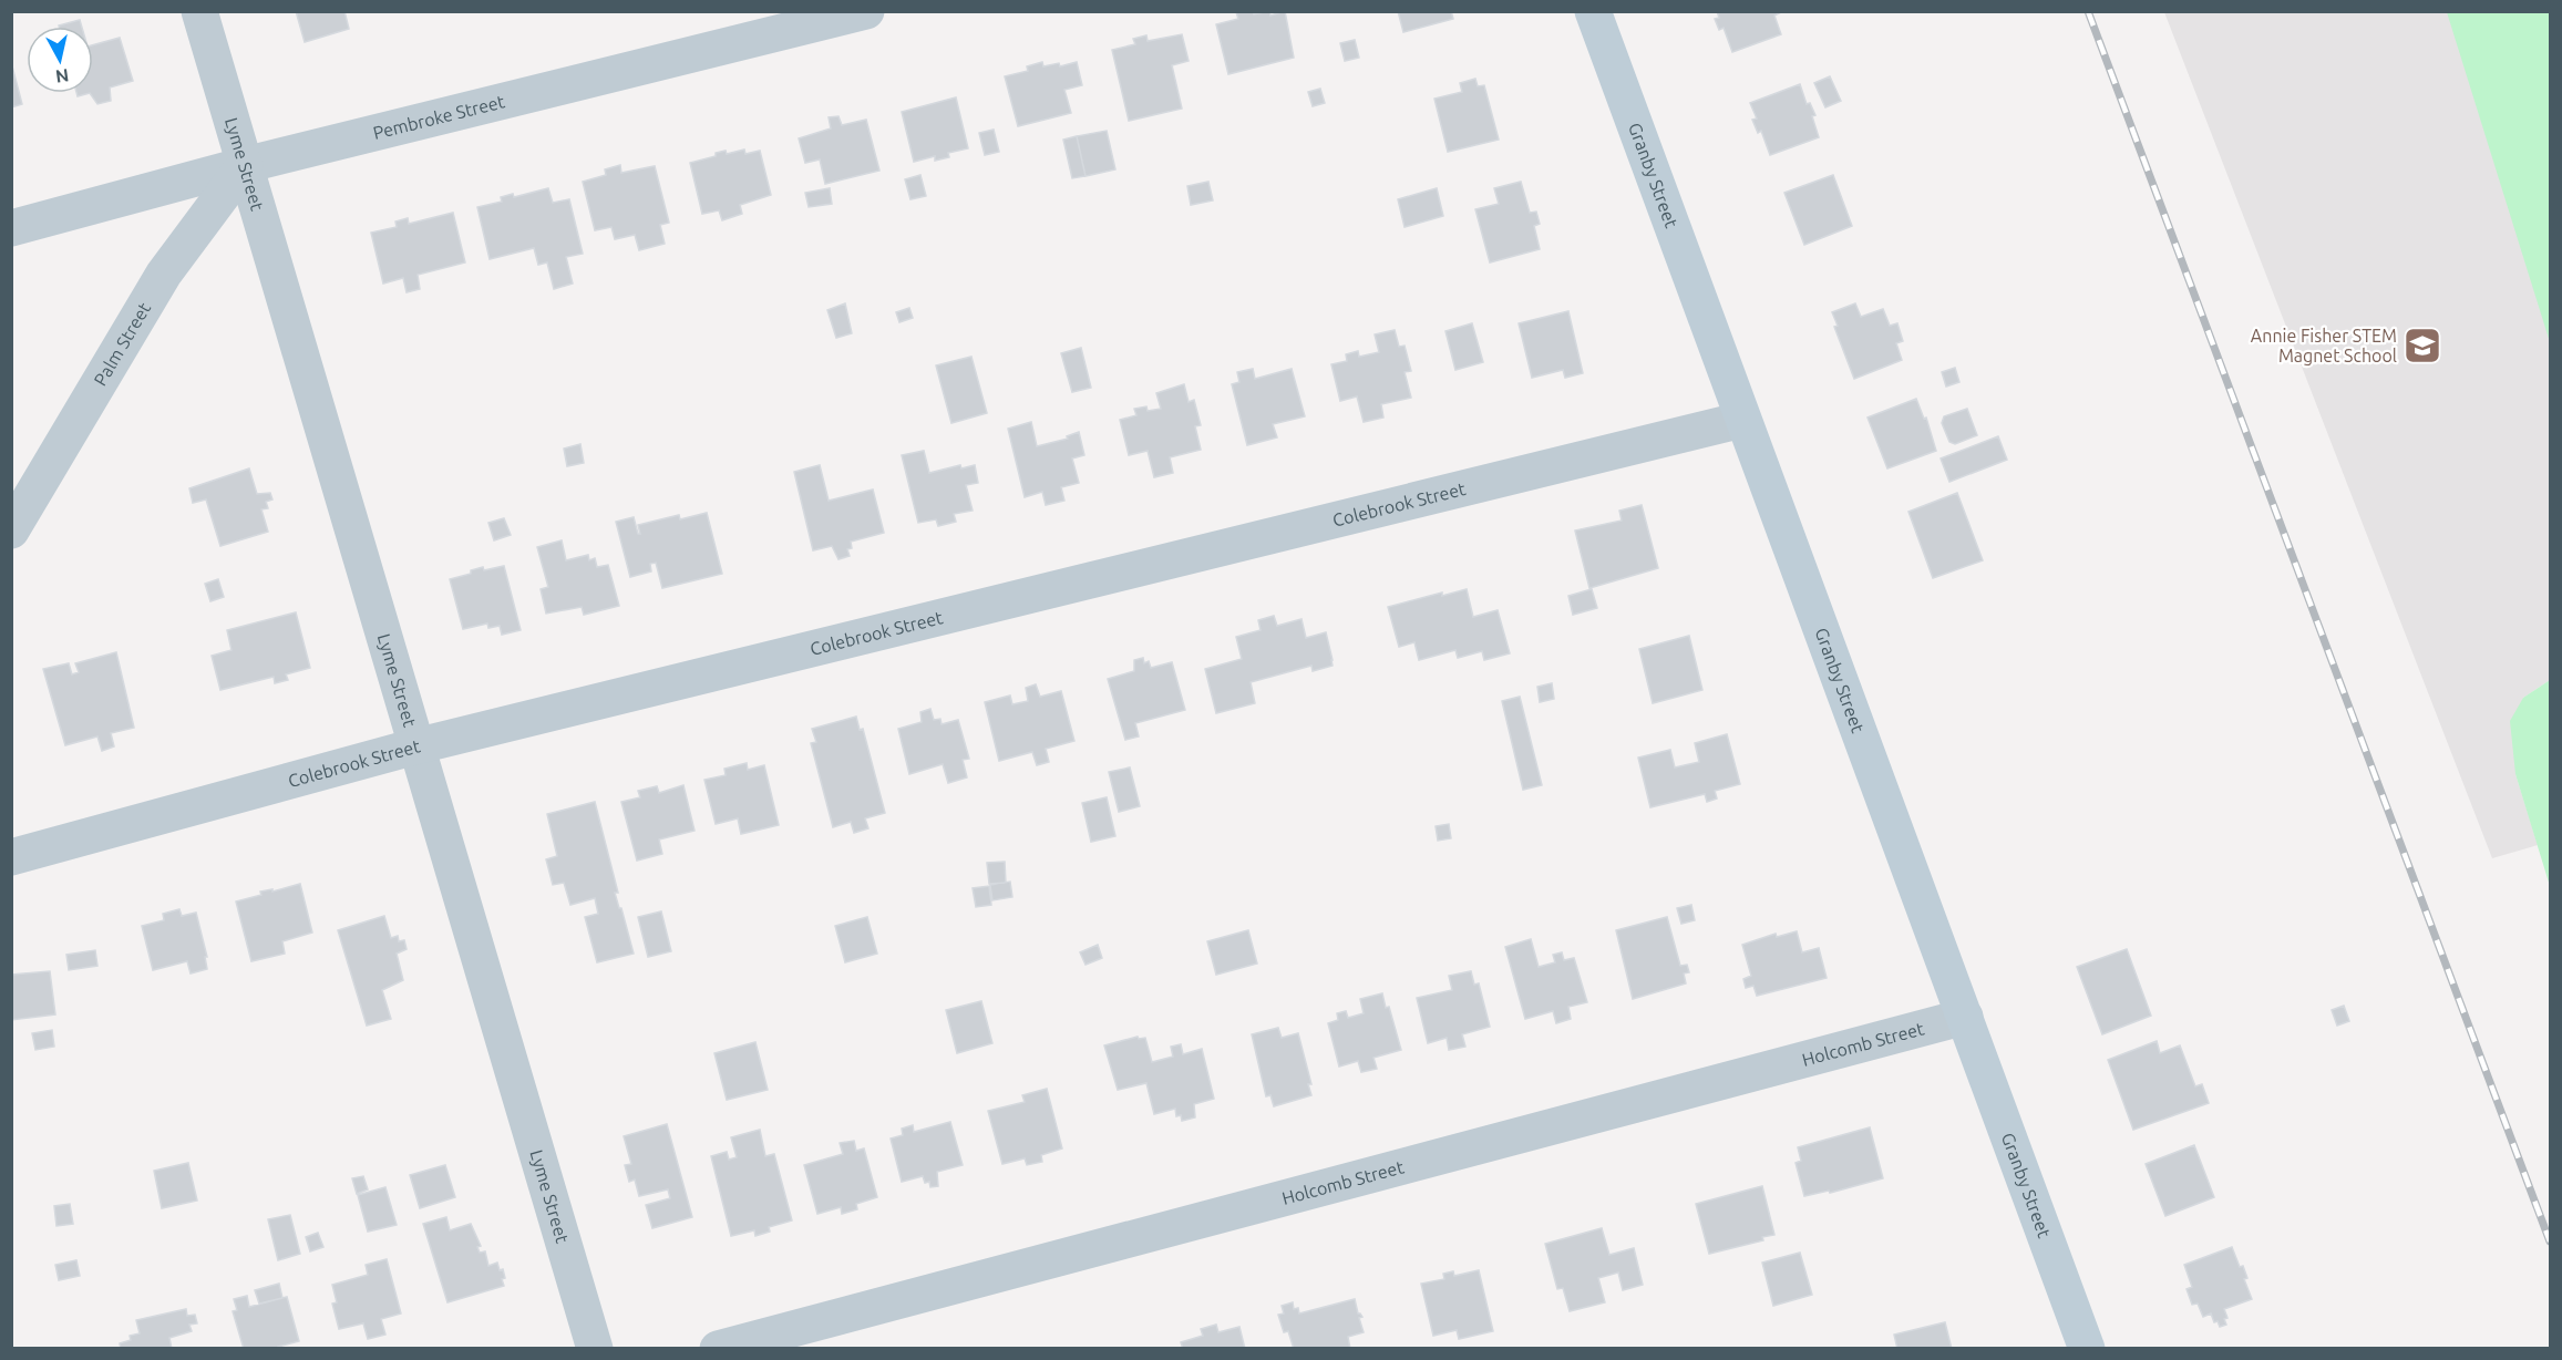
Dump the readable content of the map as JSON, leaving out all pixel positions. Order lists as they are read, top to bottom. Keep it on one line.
{"streets":{"main road":["Granby Street"],"street":["Pembroke Street","Lyme Street","Palm Street","Colebrook Street","Holcomb Street"]},"crossings":[["Pembroke Street","Lyme Street"],["Pembroke Street","Palm Street"],["Lyme Street","Palm Street"],["Lyme Street","Colebrook Street"],["Granby Street","Colebrook Street"],["Granby Street","Holcomb Street"]],"places":{"school or university":["Annie Fisher STEM Magnet School"]},"north":"bottom"}
